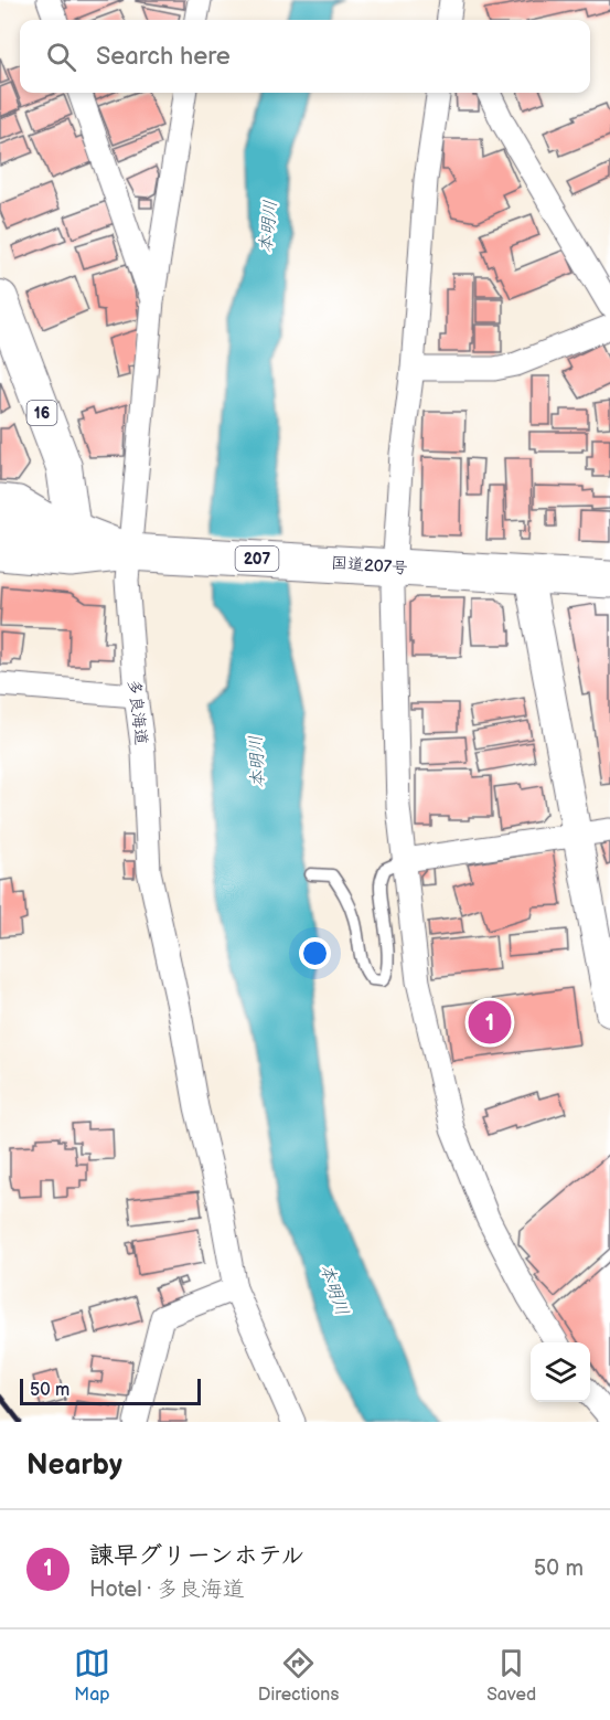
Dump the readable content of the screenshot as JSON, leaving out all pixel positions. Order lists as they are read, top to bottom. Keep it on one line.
{"streets":{"highway":["207","国道207号"],"main road":["16"],"street":["多良海道"]},"crossings":[["16","国道207号"],["国道207号","多良海道"]],"water":["本明川"],"scale_bar":"50 m","page":{"search":"Search here","pins":"1","scale":"50 m","heading":"Nearby","list":[{"mark":"1","name":"諫早グリーンホテル","note":"Hotel · 多良海道","value":"50 m"}],"nav":["Map","Directions","Saved"]}}
